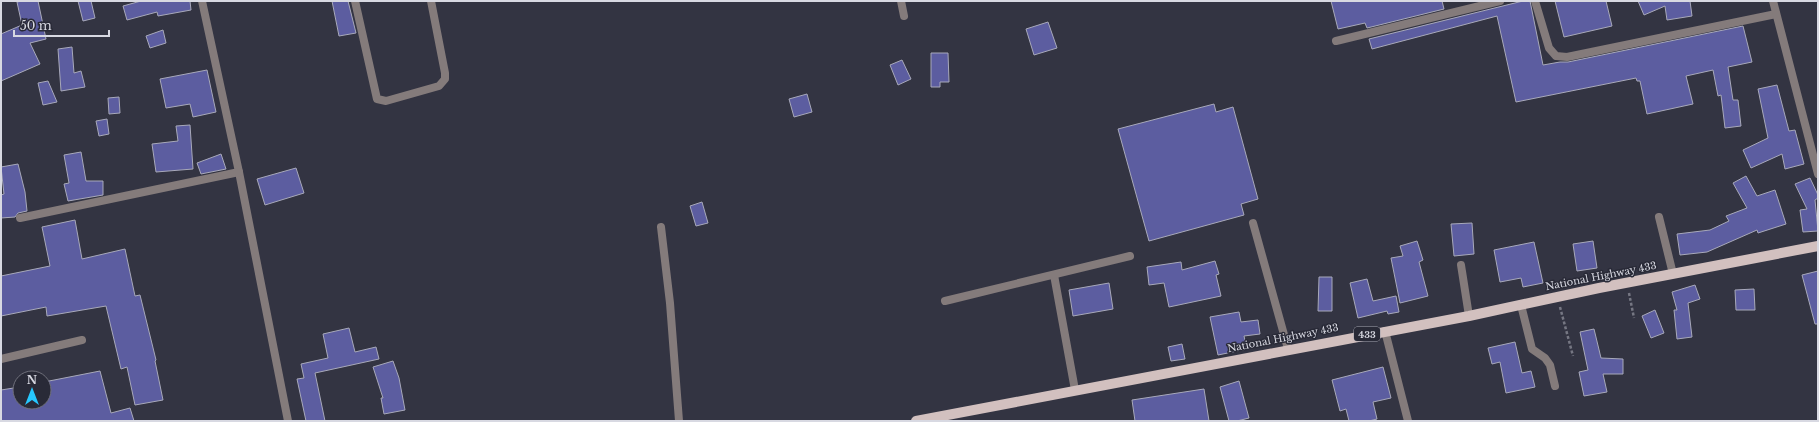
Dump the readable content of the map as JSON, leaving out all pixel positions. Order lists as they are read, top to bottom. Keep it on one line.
{"streets":{"main road":["National Highway 433","433"]},"scale_bar":"50 m","north":"top"}
